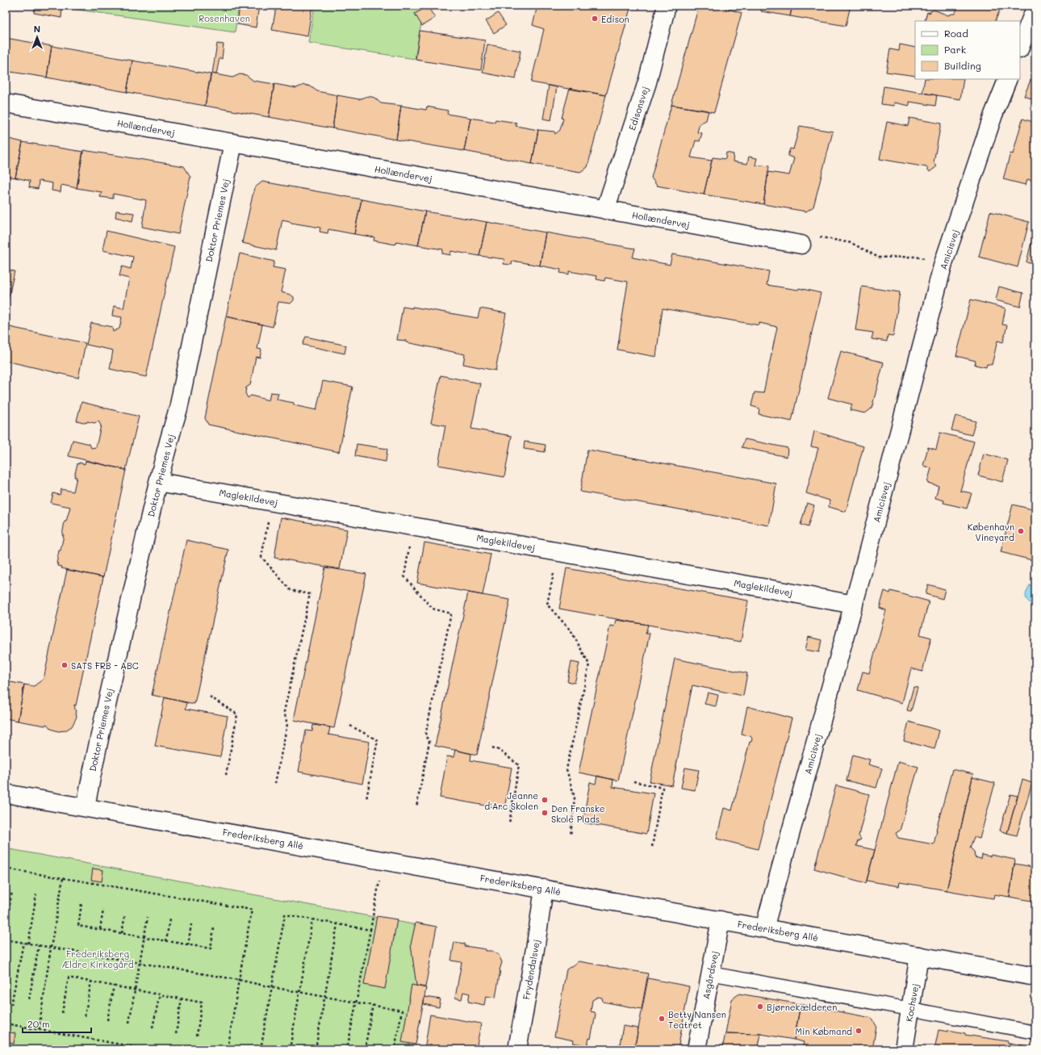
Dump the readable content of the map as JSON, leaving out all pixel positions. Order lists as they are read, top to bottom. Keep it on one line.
{"streets":{"street":["Edisonsvej","Hollændervej","Doktor Priemes Vej","Amicisvej","Maglekildevej","Frederiksberg Allé","Frydendalsvej","Asgårdsvej","Kochsvej"]},"crossings":[["Edisonsvej","Hollændervej"],["Hollændervej","Doktor Priemes Vej"],["Doktor Priemes Vej","Maglekildevej"],["Doktor Priemes Vej","Frederiksberg Allé"],["Amicisvej","Maglekildevej"],["Amicisvej","Frederiksberg Allé"],["Frederiksberg Allé","Frydendalsvej"],["Frederiksberg Allé","Asgårdsvej"],["Frederiksberg Allé","Kochsvej"]],"parks":["Rosenhaven","Frederiksberg Ældre Kirkegård"],"places":["Edison","København Vineyard","SATS FRB - ABC","Jeanne d'Arc Skolen","Den Franske Skole Plads","Bjørnekælderen","Betty Nansen Teatret","Min Købmand"],"legend":["Road","Park","Building"],"scale_bar":"20 m","north":"top"}
